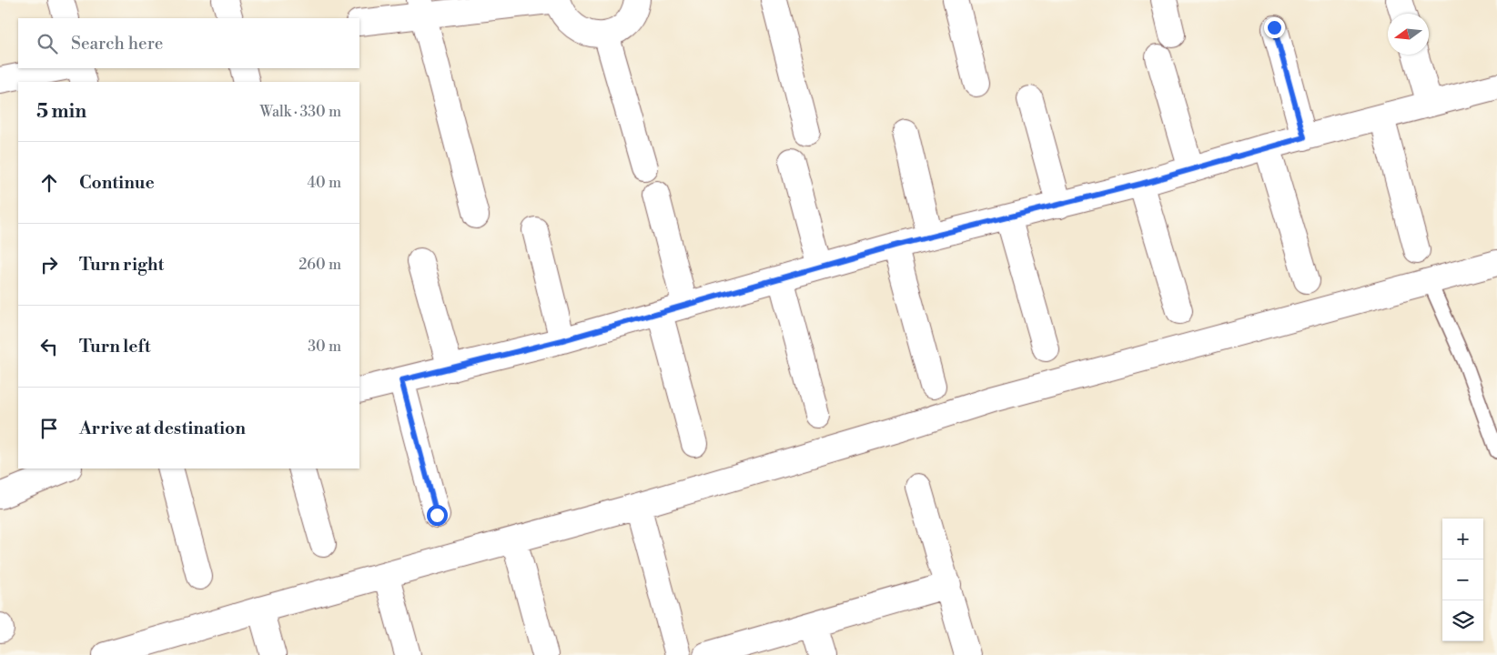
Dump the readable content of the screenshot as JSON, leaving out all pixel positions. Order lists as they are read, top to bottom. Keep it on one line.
{"north":"left","page":{"search":"Search here","heading":["5 min","Walk · 330 m"],"list":[["Continue","40 m"],["Turn right","260 m"],["Turn left","30 m"],"Arrive at destination"],"map_buttons":["+","−"]}}
